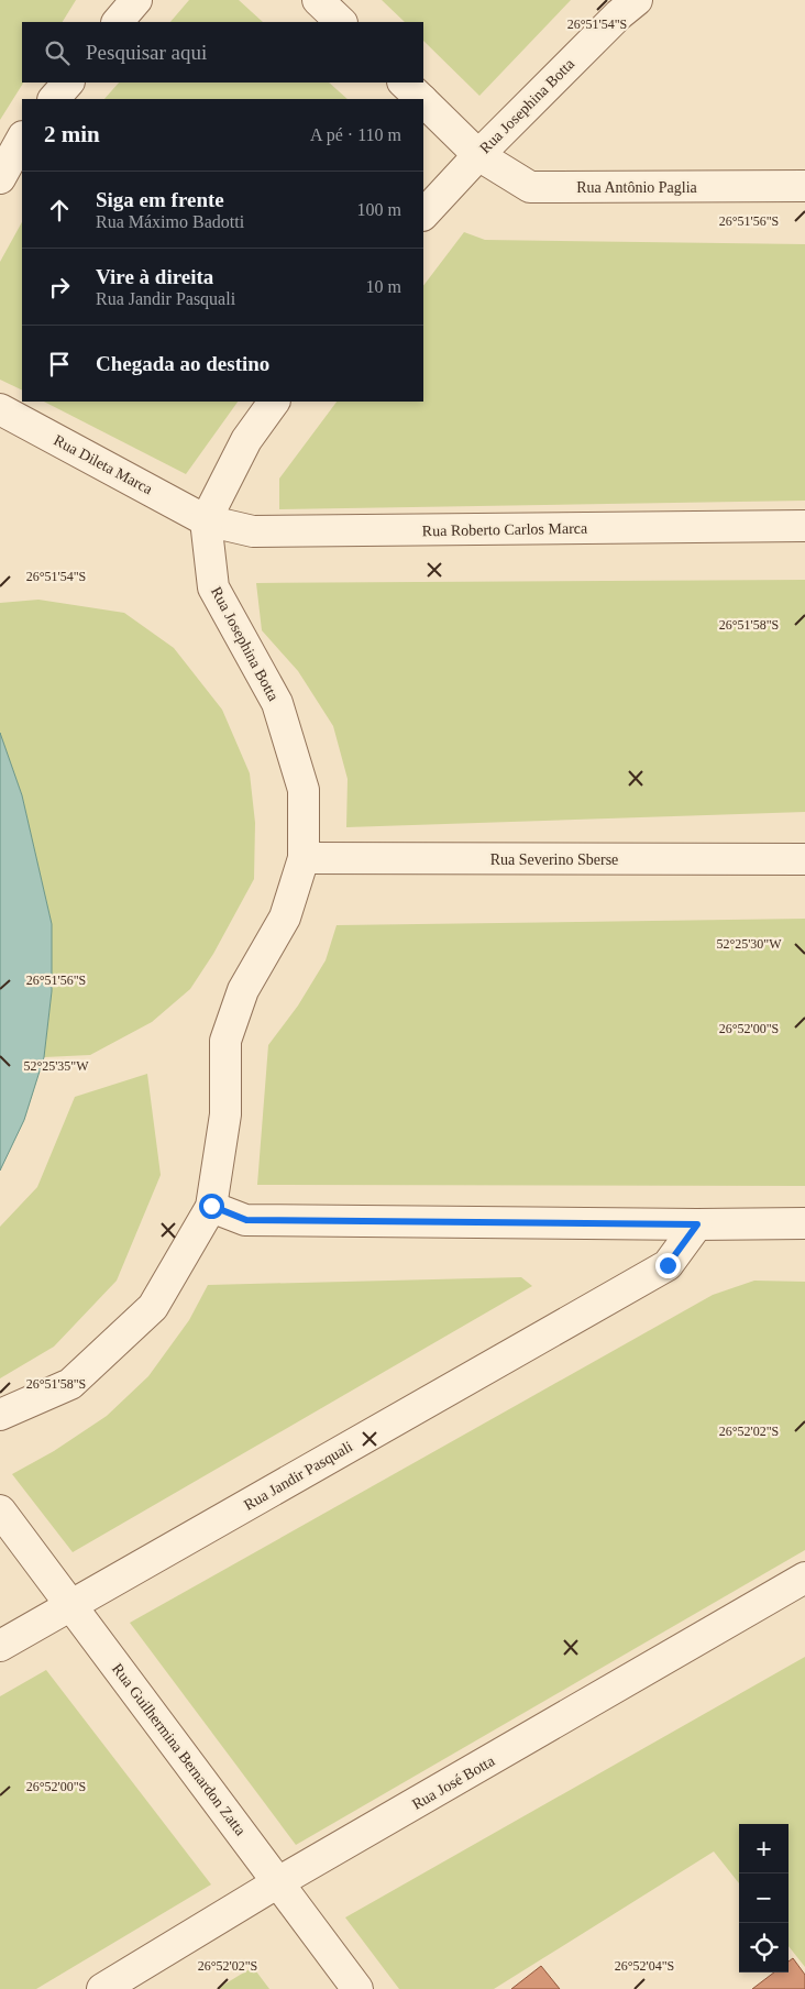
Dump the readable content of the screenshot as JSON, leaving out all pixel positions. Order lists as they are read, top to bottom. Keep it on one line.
{"streets":{"street":["Rua Josephina Botta","Rua Antônio Paglia","Rua Dileta Marca","Rua Roberto Carlos Marca","Rua Severino Sberse","Rua Jandir Pasquali","Rua Guilhermina Bernardon Zatta","Rua José Botta"]},"crossings":[["Rua Josephina Botta","Rua Antônio Paglia"],["Rua Josephina Botta","Rua Dileta Marca"],["Rua Josephina Botta","Rua Roberto Carlos Marca"],["Rua Josephina Botta","Rua Severino Sberse"],["Rua Dileta Marca","Rua Roberto Carlos Marca"],["Rua Jandir Pasquali","Rua Guilhermina Bernardon Zatta"],["Rua Guilhermina Bernardon Zatta","Rua José Botta"]],"page":{"search":"Pesquisar aqui","heading":["2 min","A pé · 110 m"],"list":[["Siga em frente","Rua Máximo Badotti","100 m"],["Vire à direita","Rua Jandir Pasquali","10 m"],"Chegada ao destino"],"map_buttons":["+","−"]},"coordinates":["26°51'54\"S","26°51'56\"S","26°51'58\"S","52°25'30\"W","26°52'00\"S","52°25'35\"W","26°52'02\"S","26°52'04\"S"]}
